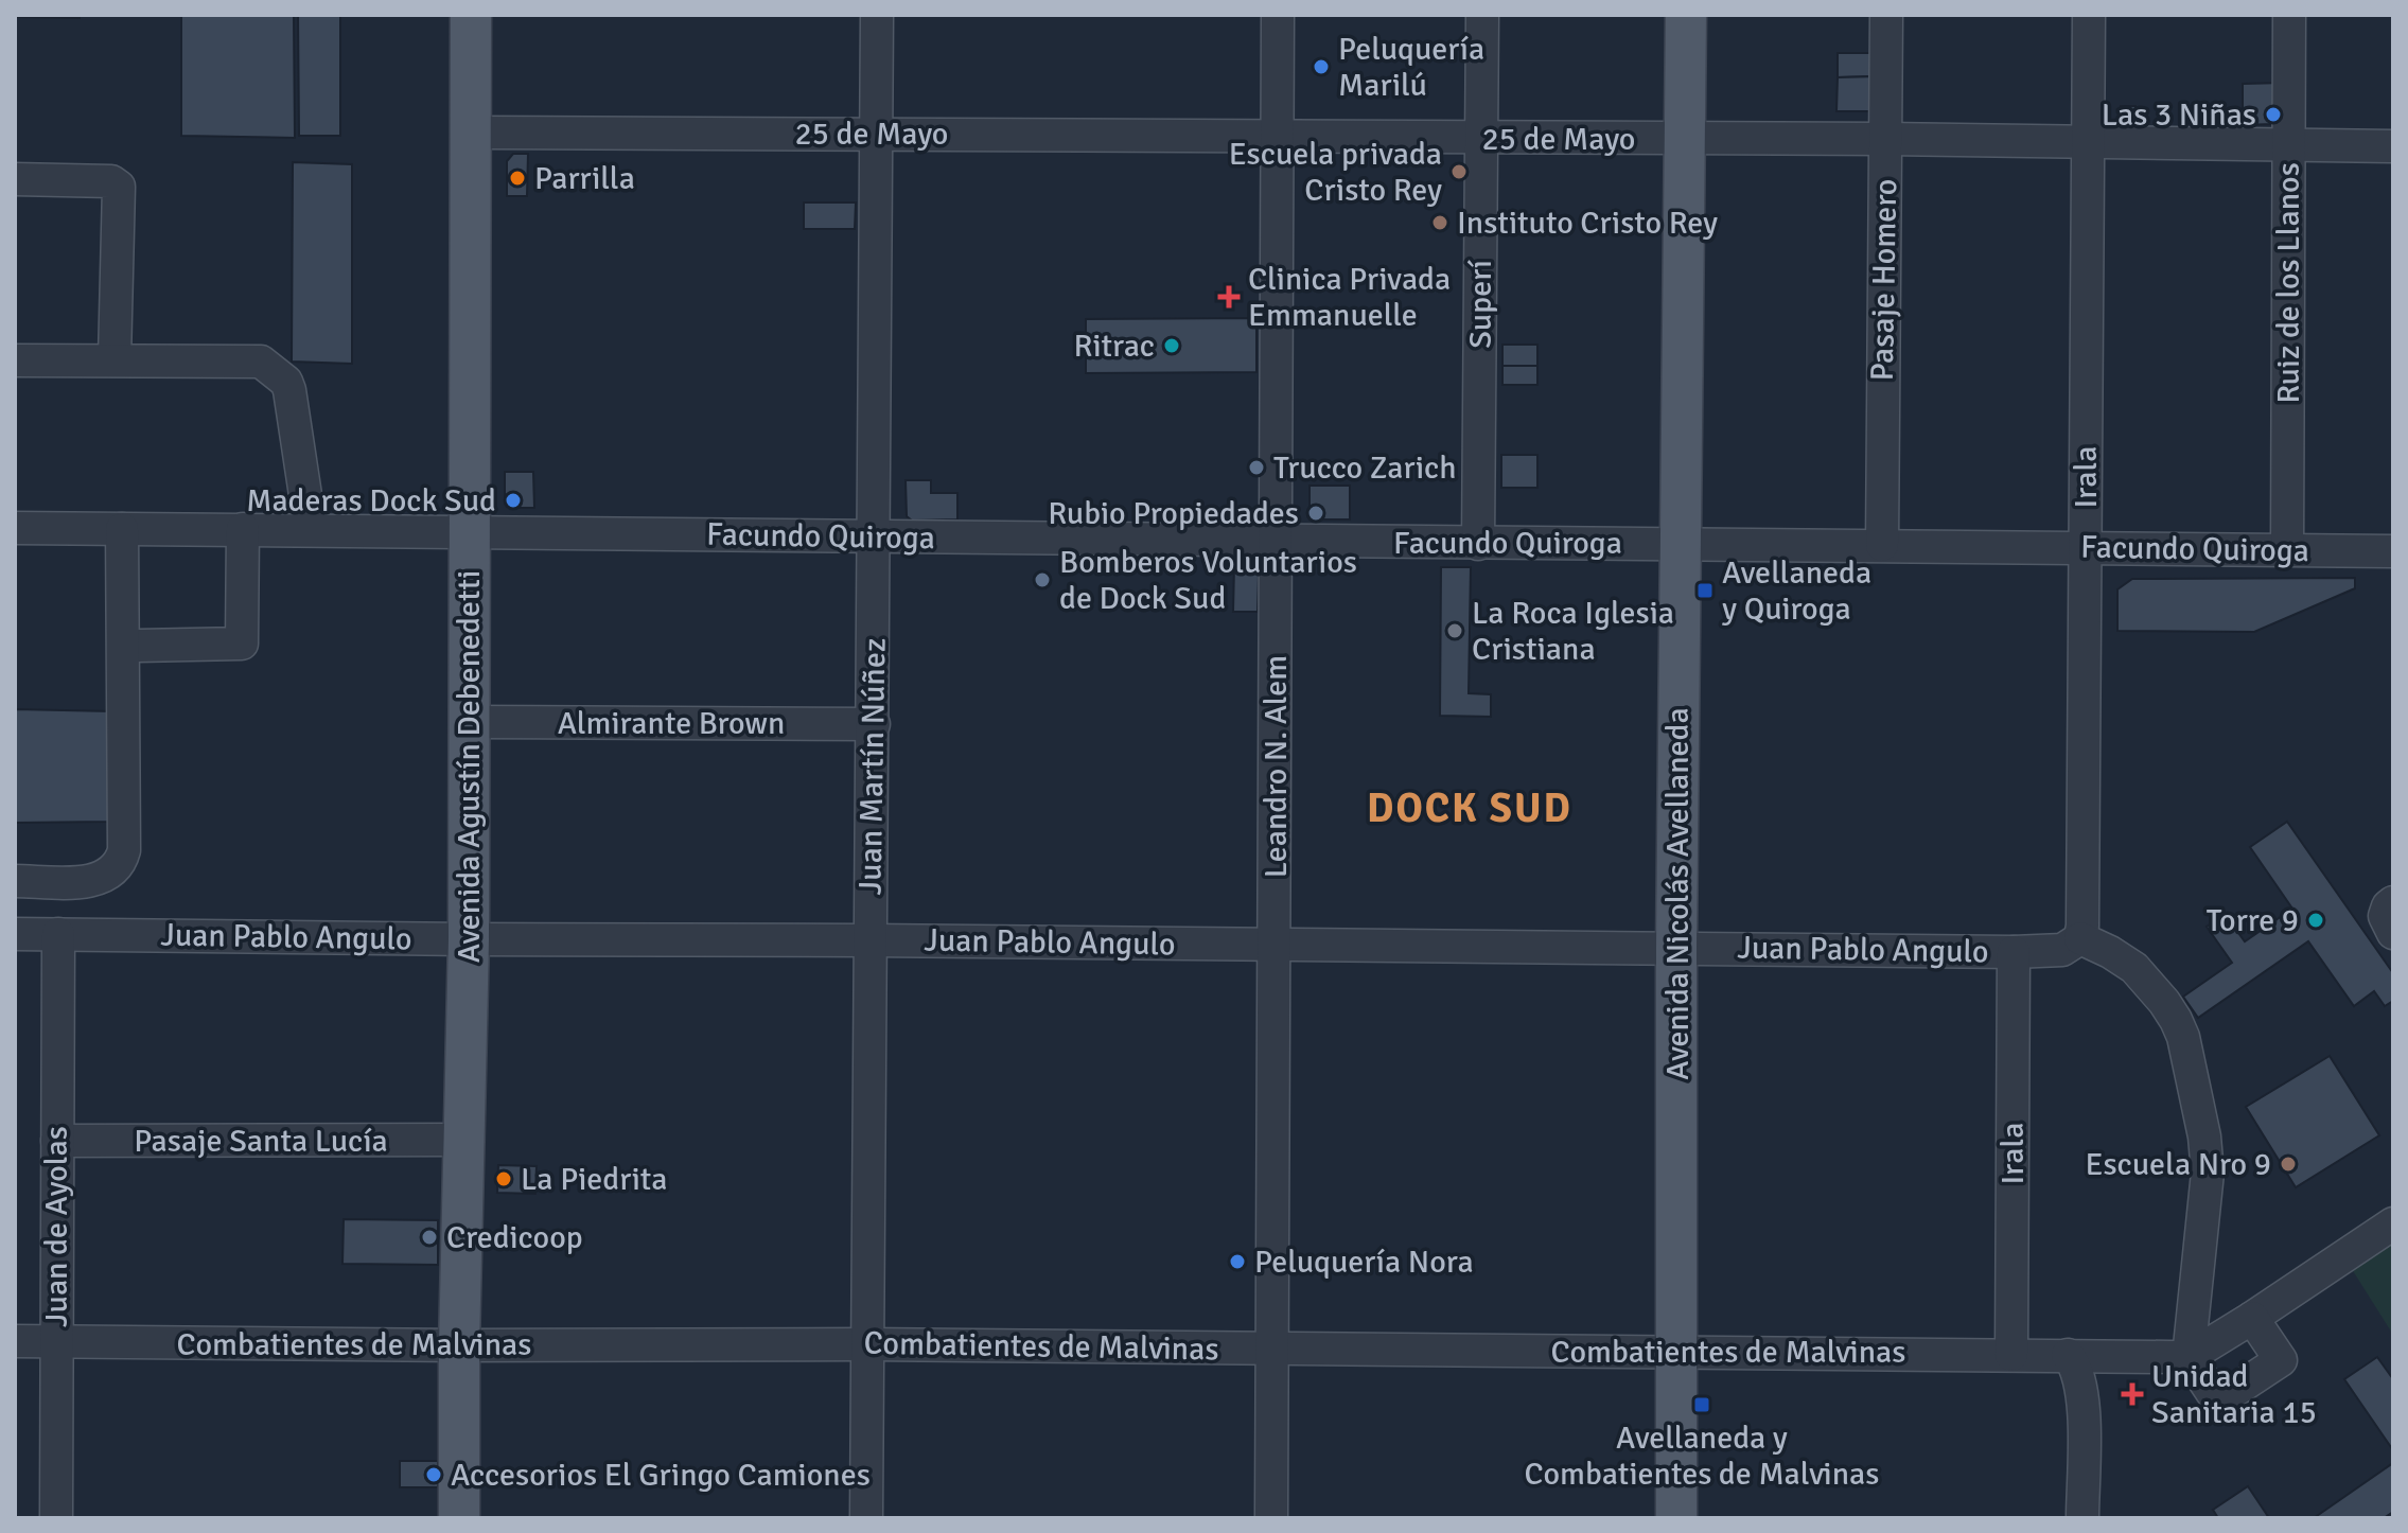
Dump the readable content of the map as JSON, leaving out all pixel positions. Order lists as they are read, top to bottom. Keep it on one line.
{"streets":{"main road":["Avenida Agustín Debenedetti","Avenida Nicolás Avellaneda"],"street":["25 de Mayo","Pasaje Homero","Ruiz de los Llanos","Superí","Irala","Facundo Quiroga","Almirante Brown","Juan Martín Núñez","Leandro N. Alem","Juan Pablo Angulo","Pasaje Santa Lucía","Juan de Ayolas","Combatientes de Malvinas"]},"crossings":[["25 de Mayo","Pasaje Homero"],["25 de Mayo","Ruiz de los Llanos"],["25 de Mayo","Superí"],["25 de Mayo","Irala"],["25 de Mayo","Avenida Agustín Debenedetti"],["25 de Mayo","Juan Martín Núñez"],["25 de Mayo","Leandro N. Alem"],["25 de Mayo","Avenida Nicolás Avellaneda"],["Pasaje Homero","Facundo Quiroga"],["Ruiz de los Llanos","Facundo Quiroga"],["Superí","Facundo Quiroga"],["Irala","Facundo Quiroga"],["Irala","Juan Pablo Angulo"],["Irala","Combatientes de Malvinas"],["Facundo Quiroga","Avenida Agustín Debenedetti"],["Facundo Quiroga","Juan Martín Núñez"],["Facundo Quiroga","Leandro N. Alem"],["Facundo Quiroga","Avenida Nicolás Avellaneda"],["Almirante Brown","Avenida Agustín Debenedetti"],["Almirante Brown","Juan Martín Núñez"],["Avenida Agustín Debenedetti","Juan Pablo Angulo"],["Avenida Agustín Debenedetti","Pasaje Santa Lucía"],["Avenida Agustín Debenedetti","Combatientes de Malvinas"],["Juan Martín Núñez","Juan Pablo Angulo"],["Juan Martín Núñez","Combatientes de Malvinas"],["Leandro N. Alem","Juan Pablo Angulo"],["Leandro N. Alem","Combatientes de Malvinas"],["Avenida Nicolás Avellaneda","Juan Pablo Angulo"],["Avenida Nicolás Avellaneda","Combatientes de Malvinas"],["Juan Pablo Angulo","Juan de Ayolas"],["Pasaje Santa Lucía","Juan de Ayolas"],["Juan de Ayolas","Combatientes de Malvinas"]],"districts":["DOCK SUD"],"places":{"other":["Peluquería Marilú","Las 3 Niñas","Escuela privada Cristo Rey","Parrilla","Instituto Cristo Rey","Ritrac","Trucco Zarich","Maderas Dock Sud","Rubio Propiedades","Bomberos Voluntarios de Dock Sud","La Roca Iglesia Cristiana","Torre 9","Escuela Nro 9","La Piedrita","Credicoop","Peluquería Nora","Accesorios El Gringo Camiones"],"health":["Clinica Privada Emmanuelle","Unidad Sanitaria 15"],"transit":["Avellaneda y Quiroga","Avellaneda y Combatientes de Malvinas"]}}
